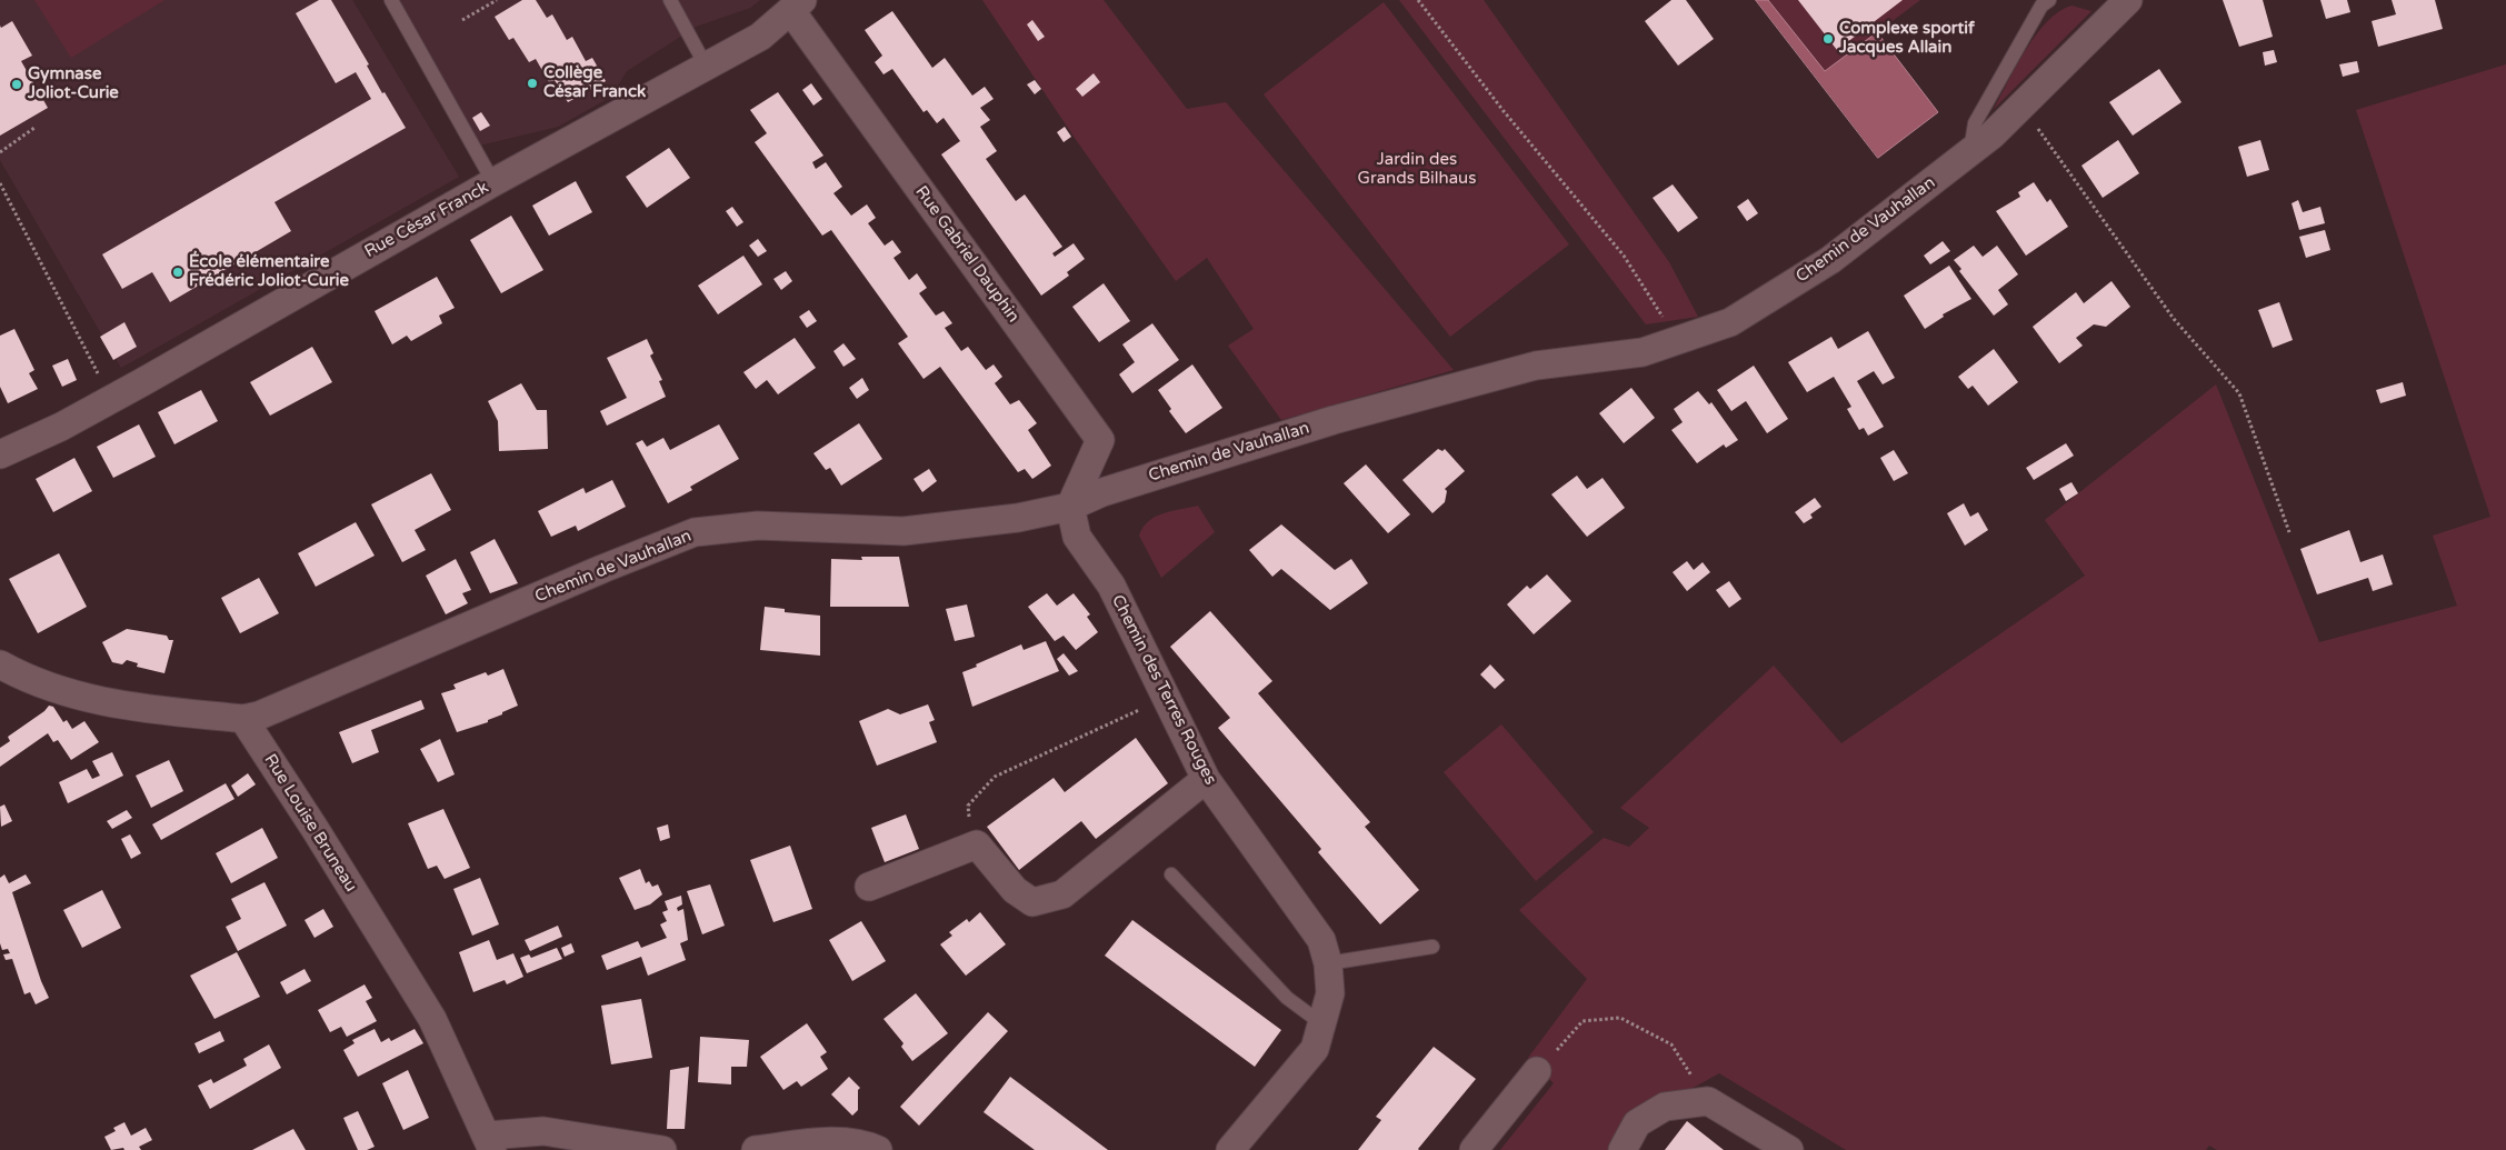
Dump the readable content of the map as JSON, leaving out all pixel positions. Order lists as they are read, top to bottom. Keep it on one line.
{"streets":{"street":["Rue César Franck","Chemin de Vauhallan","Rue Gabriel Dauphin","Chemin des Terres Rouges","Rue Louise Bruneau"]},"crossings":[["Rue César Franck","Rue Gabriel Dauphin"],["Chemin de Vauhallan","Rue Gabriel Dauphin"],["Chemin de Vauhallan","Chemin des Terres Rouges"],["Chemin de Vauhallan","Rue Louise Bruneau"],["Rue Gabriel Dauphin","Chemin des Terres Rouges"]],"parks":["Jardin des Grands Bilhaus"],"places":["Complexe sportif Jacques Allain","Collège César Franck","Gymnase Joliot-Curie","École élémentaire Frédéric Joliot-Curie"]}
